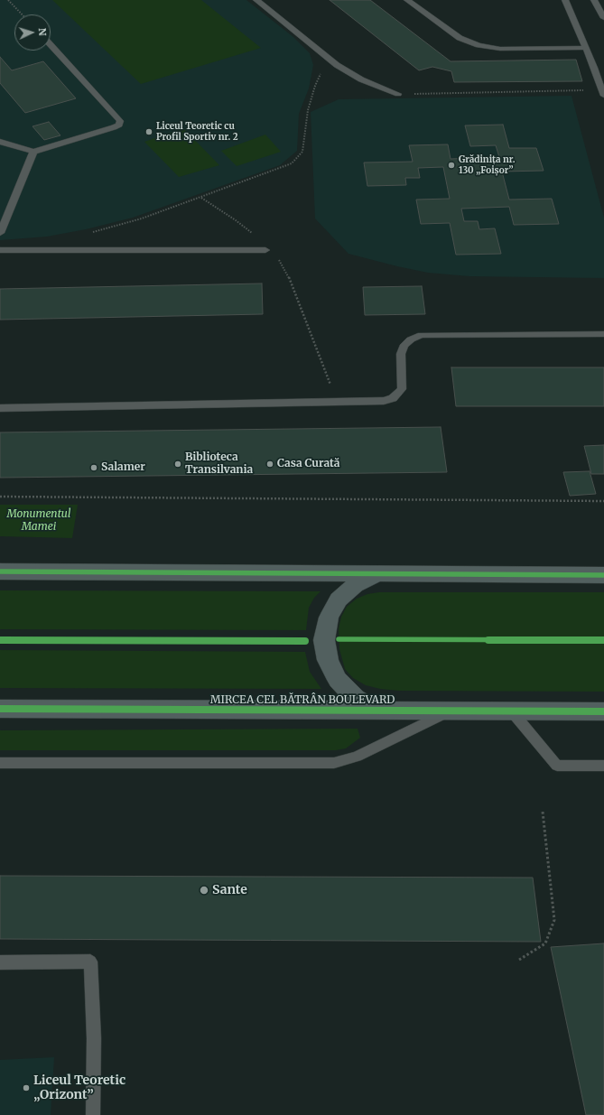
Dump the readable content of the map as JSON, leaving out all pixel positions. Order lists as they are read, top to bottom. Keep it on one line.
{"streets":{"main road":["MIRCEA CEL BĂTRÂN BOULEVARD"]},"parks":["Monumentul Mamei"],"places":["Liceul Teoretic cu Profil Sportiv nr. 2","Grădinița nr. 130 „Foișor”","Biblioteca Transilvania","Casa Curată","Salamer","Sante","Liceul Teoretic „Orizont”"],"north":"right"}
